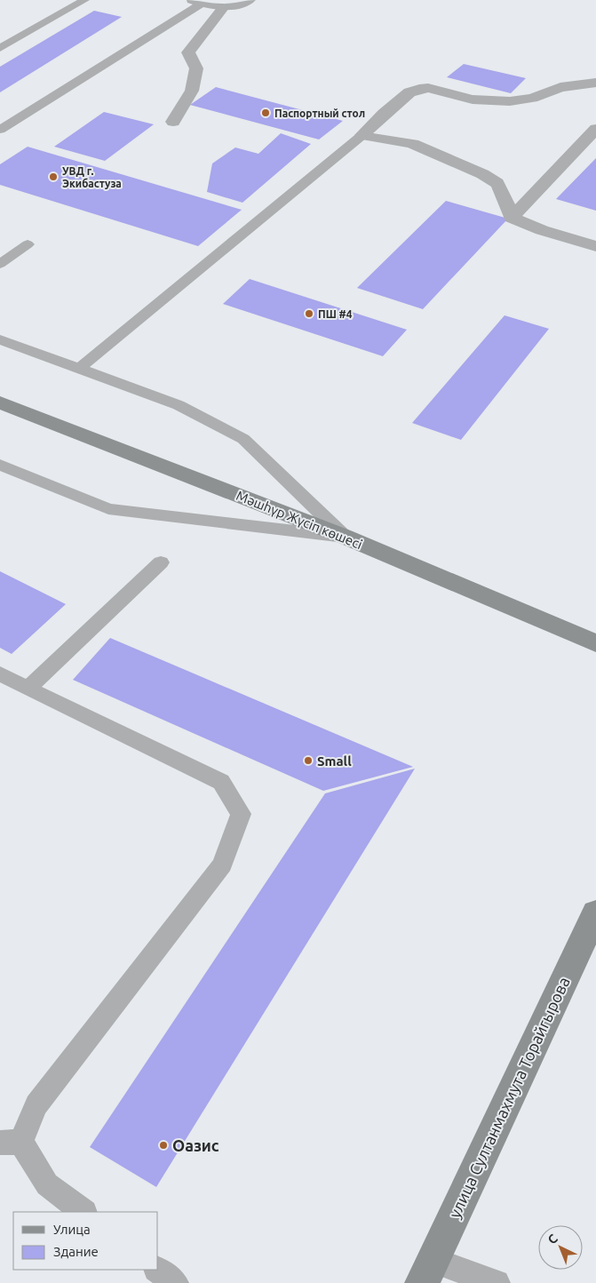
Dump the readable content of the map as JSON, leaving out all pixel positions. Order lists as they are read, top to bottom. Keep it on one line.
{"streets":{"main road":["Мәшһүр Жүсіп көшесі","улица Султанмахмута Торайгырова"]},"places":["Паспортный стол","УВД г. Экибастуза","ПШ #4","Small","Оазис"],"legend":["Улица","Здание"],"north":"top left"}
